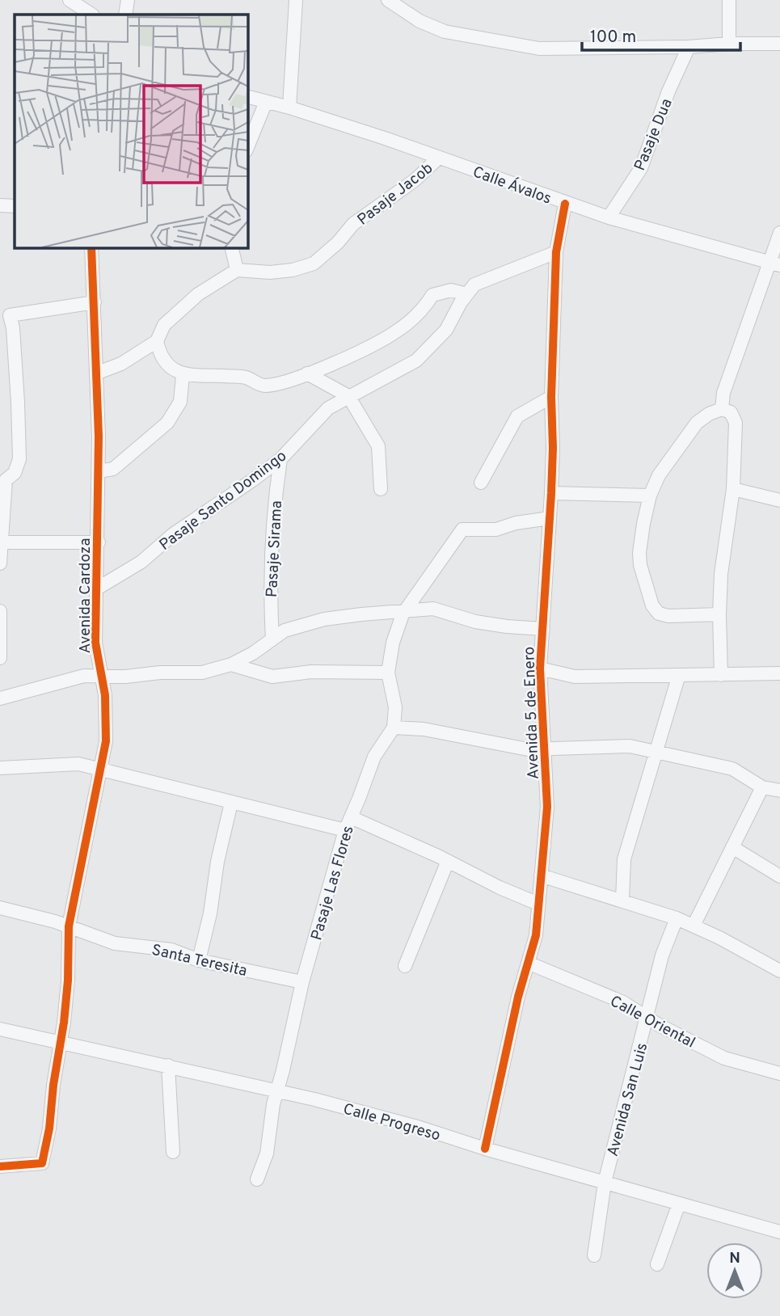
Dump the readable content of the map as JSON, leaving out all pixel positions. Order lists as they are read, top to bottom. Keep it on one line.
{"streets":{"street":["Pasaje Dua","Calle Ávalos","Pasaje Jacob","Pasaje Santo Domingo","Pasaje Sirama","Avenida Cardoza","Avenida 5 de Enero","Pasaje Las Flores","Santa Teresita","Calle Oriental","Avenida San Luis","Calle Progreso"]},"crossings":[["Pasaje Dua","Calle Ávalos"],["Calle Ávalos","Pasaje Jacob"],["Calle Ávalos","Avenida 5 de Enero"],["Pasaje Santo Domingo","Pasaje Sirama"],["Pasaje Santo Domingo","Avenida Cardoza"],["Pasaje Santo Domingo","Avenida 5 de Enero"],["Avenida Cardoza","Santa Teresita"],["Avenida Cardoza","Calle Progreso"],["Avenida 5 de Enero","Calle Oriental"],["Avenida 5 de Enero","Calle Progreso"],["Pasaje Las Flores","Santa Teresita"],["Pasaje Las Flores","Calle Progreso"],["Calle Oriental","Avenida San Luis"],["Avenida San Luis","Calle Progreso"]],"scale_bar":"100 m","north":"top"}
